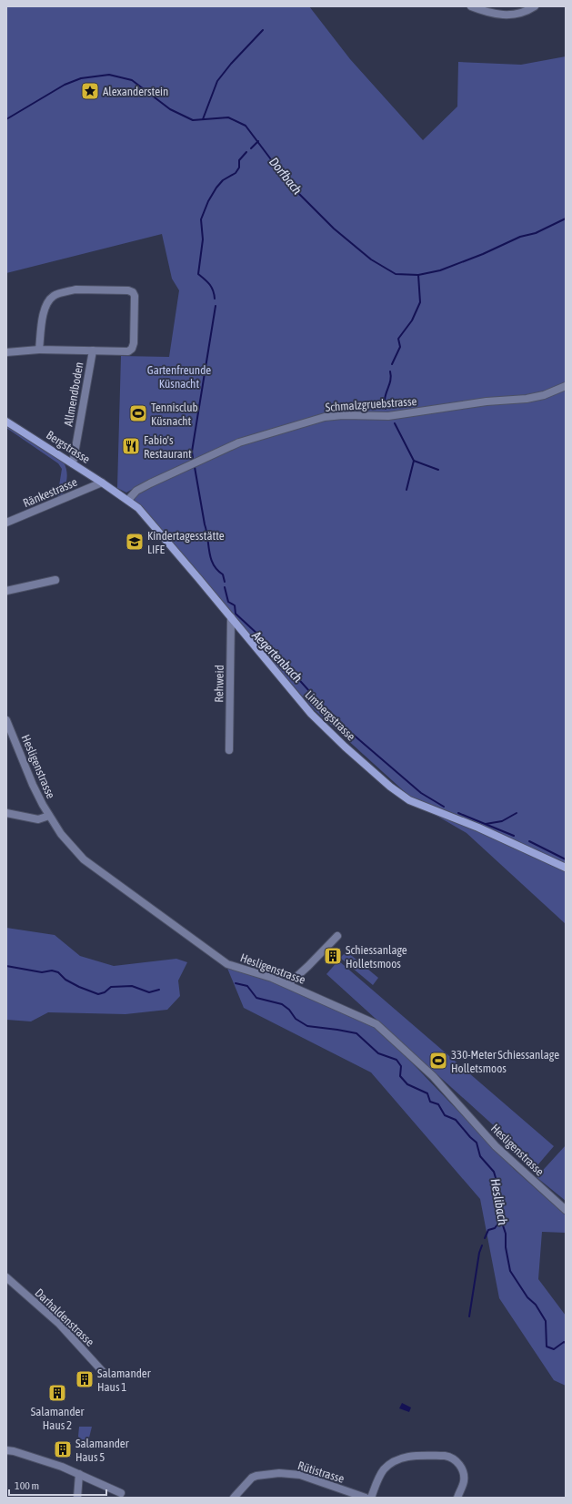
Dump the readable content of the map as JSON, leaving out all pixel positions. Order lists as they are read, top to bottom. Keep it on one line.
{"streets":{"street":["Allmendboden","Schmalzgruebstrasse","Bergstrasse","Ränkestrasse","Rehweid","Limbergstrasse","Hesligenstrasse","Darhaldenstrasse","Rütistrasse"]},"crossings":[["Allmendboden","Bergstrasse"],["Schmalzgruebstrasse","Limbergstrasse"],["Bergstrasse","Ränkestrasse"],["Bergstrasse","Limbergstrasse"],["Rehweid","Limbergstrasse"]],"water":["Dorfbach","Aegertenbach","Heslibach"],"parks":["Gartenfreunde Küsnacht"],"places":{"place":["Alexanderstein"],"sports":["Tennisclub Küsnacht","330-Meter Schiessanlage Holletsmoos"],"restaurant":["Fabio's Restaurant"],"school or university":["Kindertagesstätte LIFE"],"building":["Schiessanlage Holletsmoos","Salamander Haus 1","Salamander Haus 2","Salamander Haus 5"]},"scale_bar":"100 m"}
